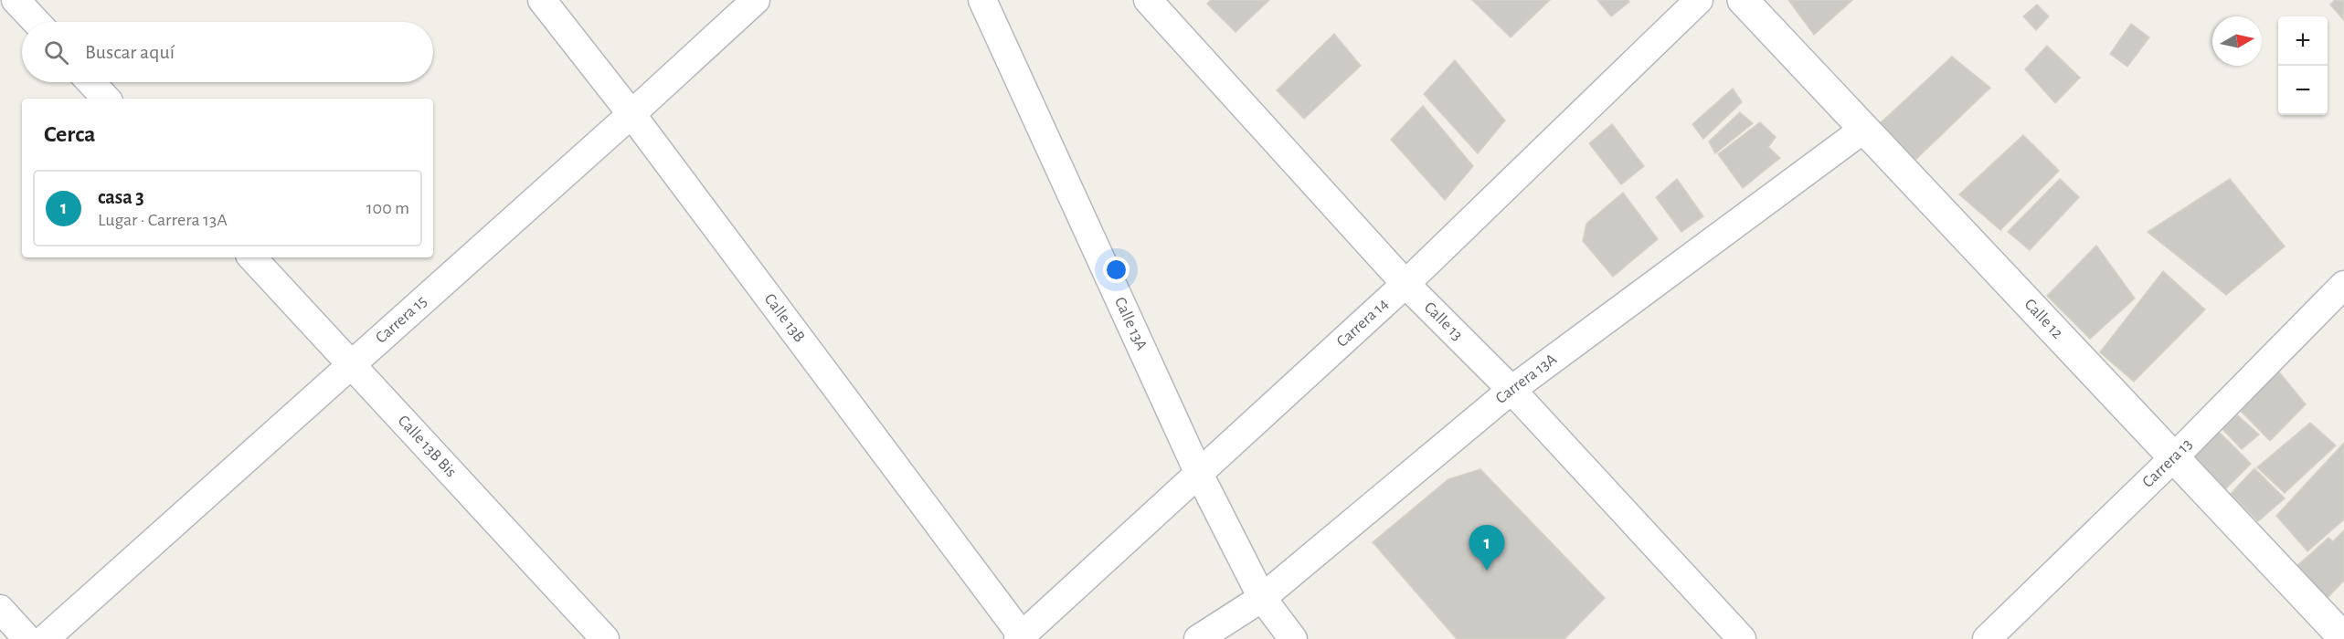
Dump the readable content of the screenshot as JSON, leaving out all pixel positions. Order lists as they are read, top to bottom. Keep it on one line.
{"streets":{"street":["Calle 13B","Calle 12","Carrera 15","Calle 13","Calle 13A","Carrera 14","Carrera 13A","Calle 13B Bis","Carrera 13"]},"crossings":[["Calle 13B","Carrera 15"],["Calle 13B","Carrera 14"],["Calle 12","Carrera 13A"],["Calle 12","Carrera 13"],["Carrera 15","Calle 13B Bis"],["Calle 13","Carrera 14"],["Calle 13","Carrera 13A"],["Calle 13A","Carrera 14"],["Calle 13A","Carrera 13A"]],"north":"right","page":{"map_buttons":["+","−"],"search":"Buscar aquí","heading":"Cerca","list":[{"mark":"1","name":"casa 3","note":"Lugar · Carrera 13A","value":"100 m"}],"pins":"1"}}
